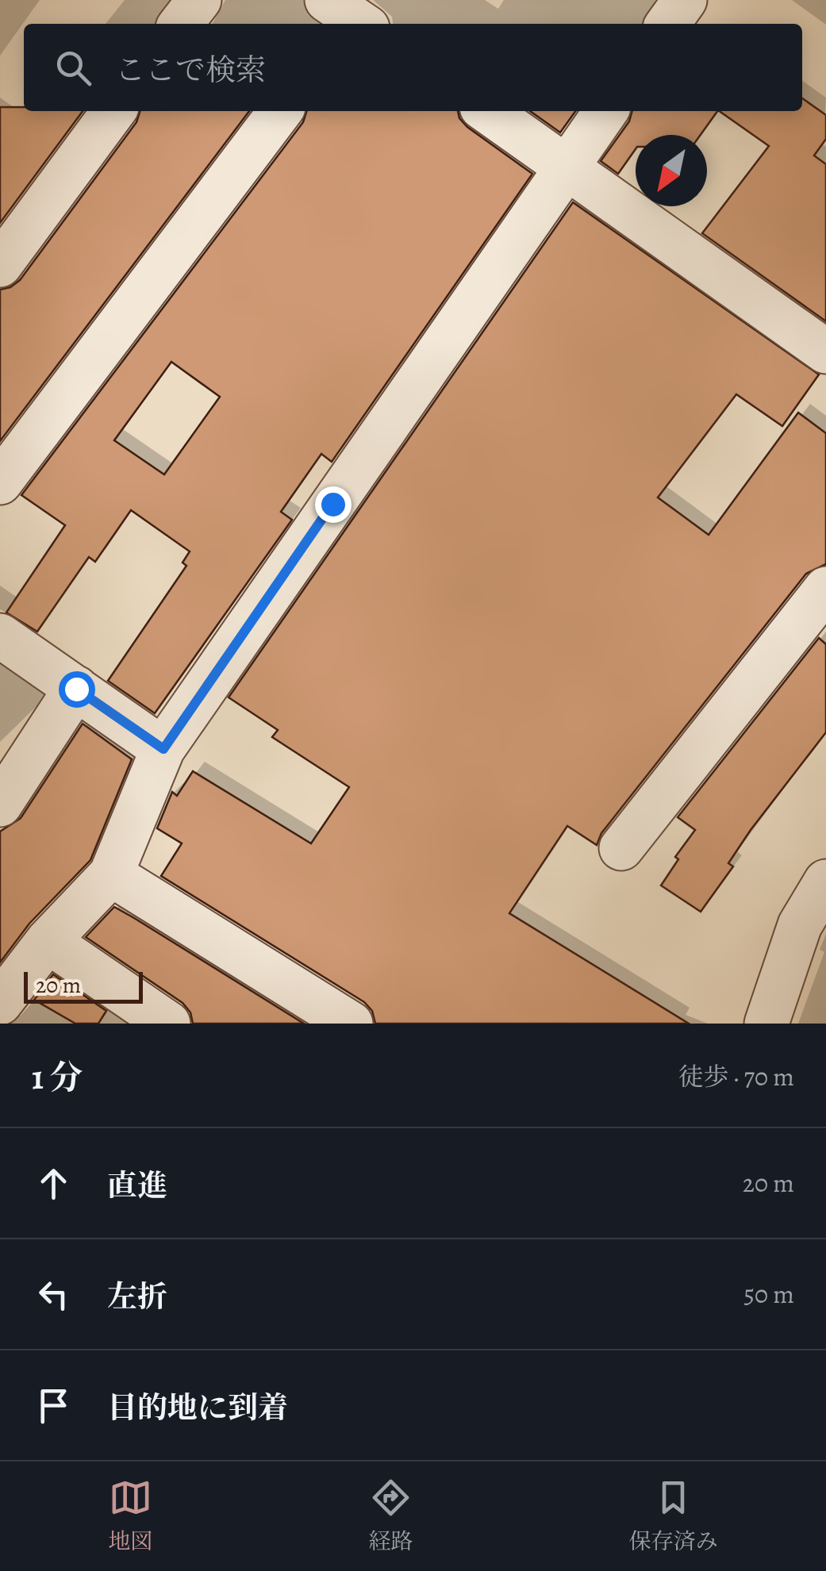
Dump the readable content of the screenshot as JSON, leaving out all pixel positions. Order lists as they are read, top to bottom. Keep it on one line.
{"scale_bar":"20 m","north":"bottom left","page":{"search":"ここで検索","scale":"20 m","heading":["1 分","徒歩 · 70 m"],"list":[["直進","20 m"],["左折","50 m"],"目的地に到着"],"nav":["地図","経路","保存済み"]}}
